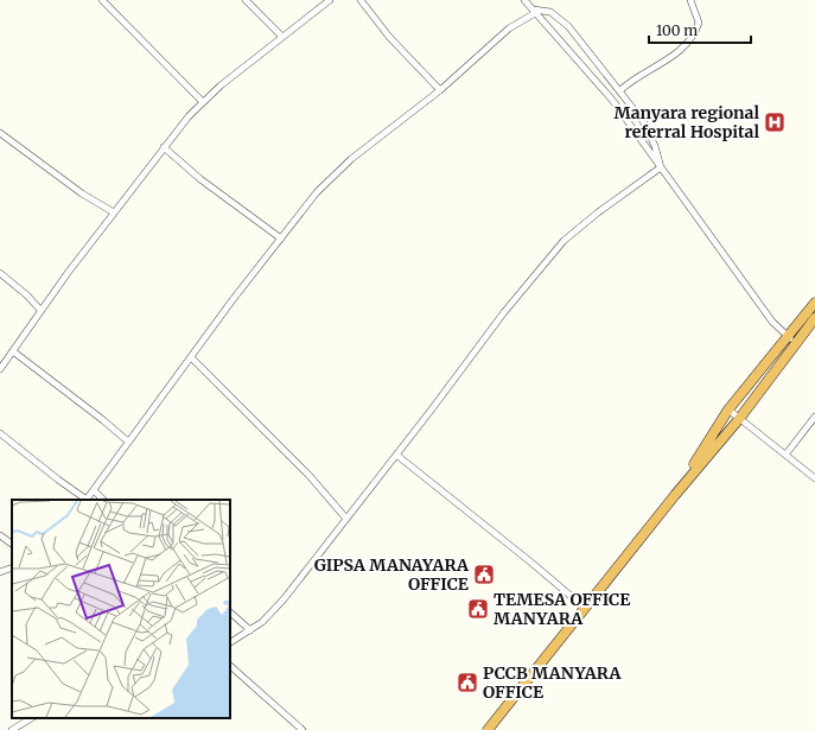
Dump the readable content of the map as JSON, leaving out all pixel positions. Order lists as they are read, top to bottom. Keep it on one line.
{"places":{"hospital":["Manyara regional referral Hospital"],"public building":["GIPSA MANAYARA OFFICE","TEMESA OFFICE MANYARA","PCCB MANYARA OFFICE"]},"scale_bar":"100 m"}
